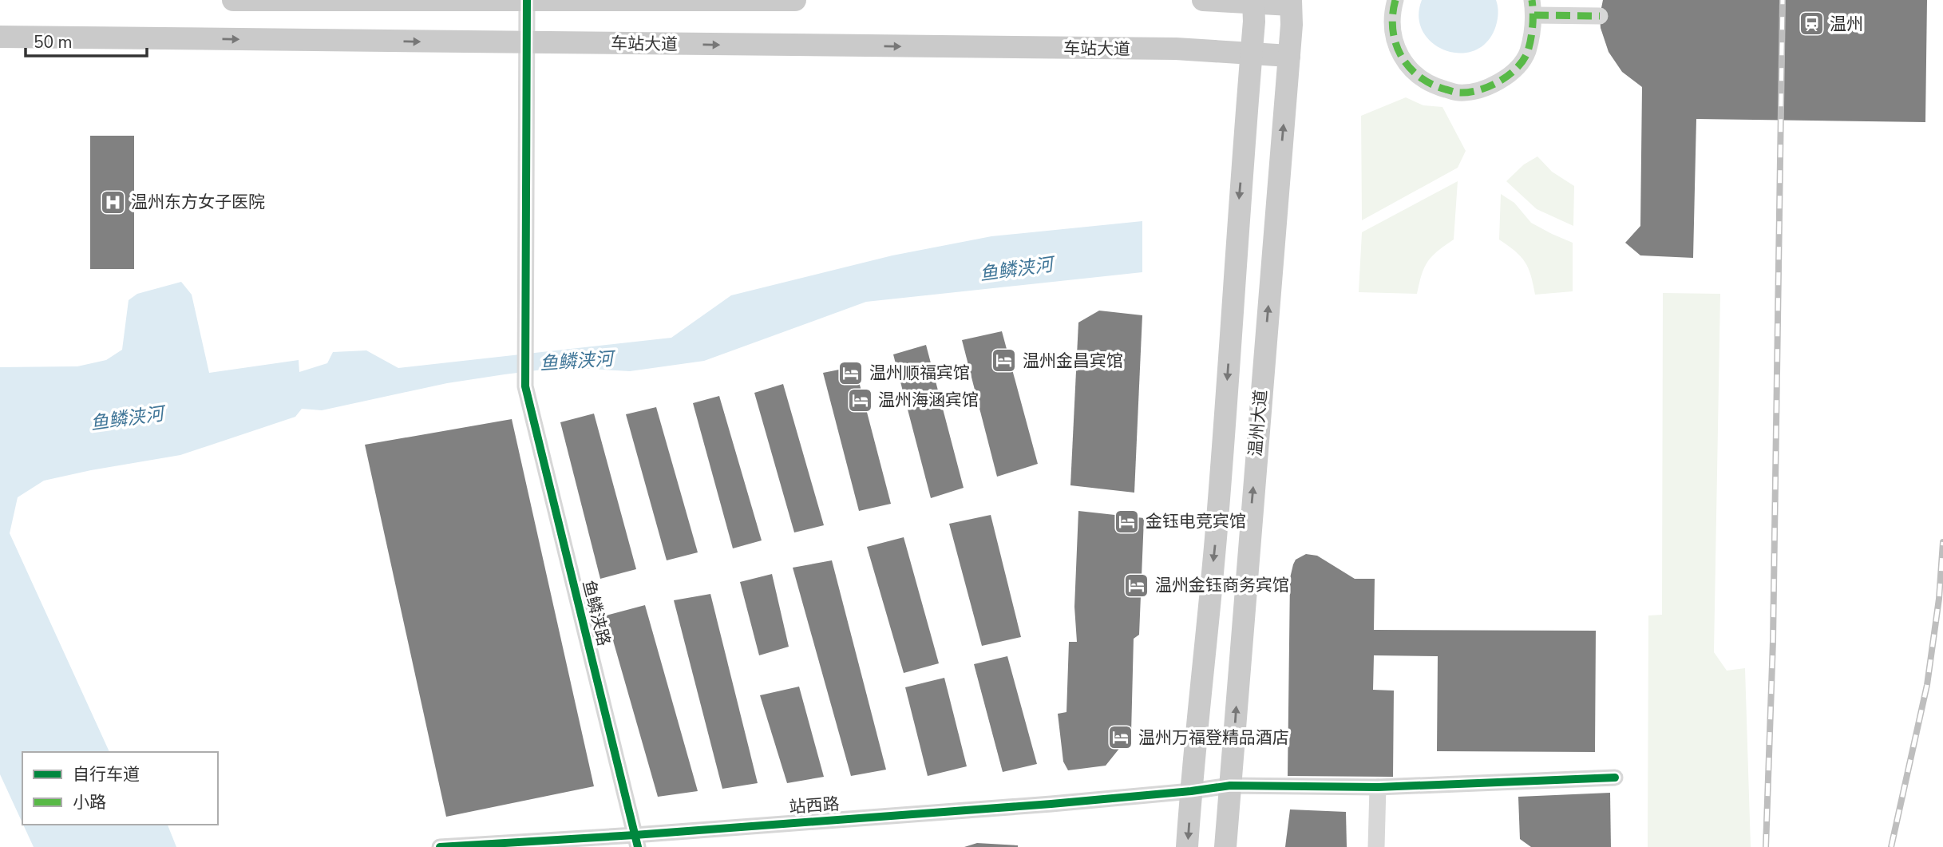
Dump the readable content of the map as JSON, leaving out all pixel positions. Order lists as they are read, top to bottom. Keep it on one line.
{"streets":{"main road":["车站大道","温州大道"],"street":["鱼鳞浃路","站西路"]},"crossings":[["车站大道","温州大道"],["车站大道","鱼鳞浃路"],["温州大道","站西路"],["鱼鳞浃路","站西路"]],"water":["鱼鳞浃河"],"places":{"station":["温州"],"hospital":["温州东方女子医院"],"hotel":["温州金昌宾馆","温州顺福宾馆","温州海涵宾馆","金钰电竞宾馆","温州金钰商务宾馆","温州万福登精品酒店"]},"legend":["自行车道","小路"],"scale_bar":"50 m"}
